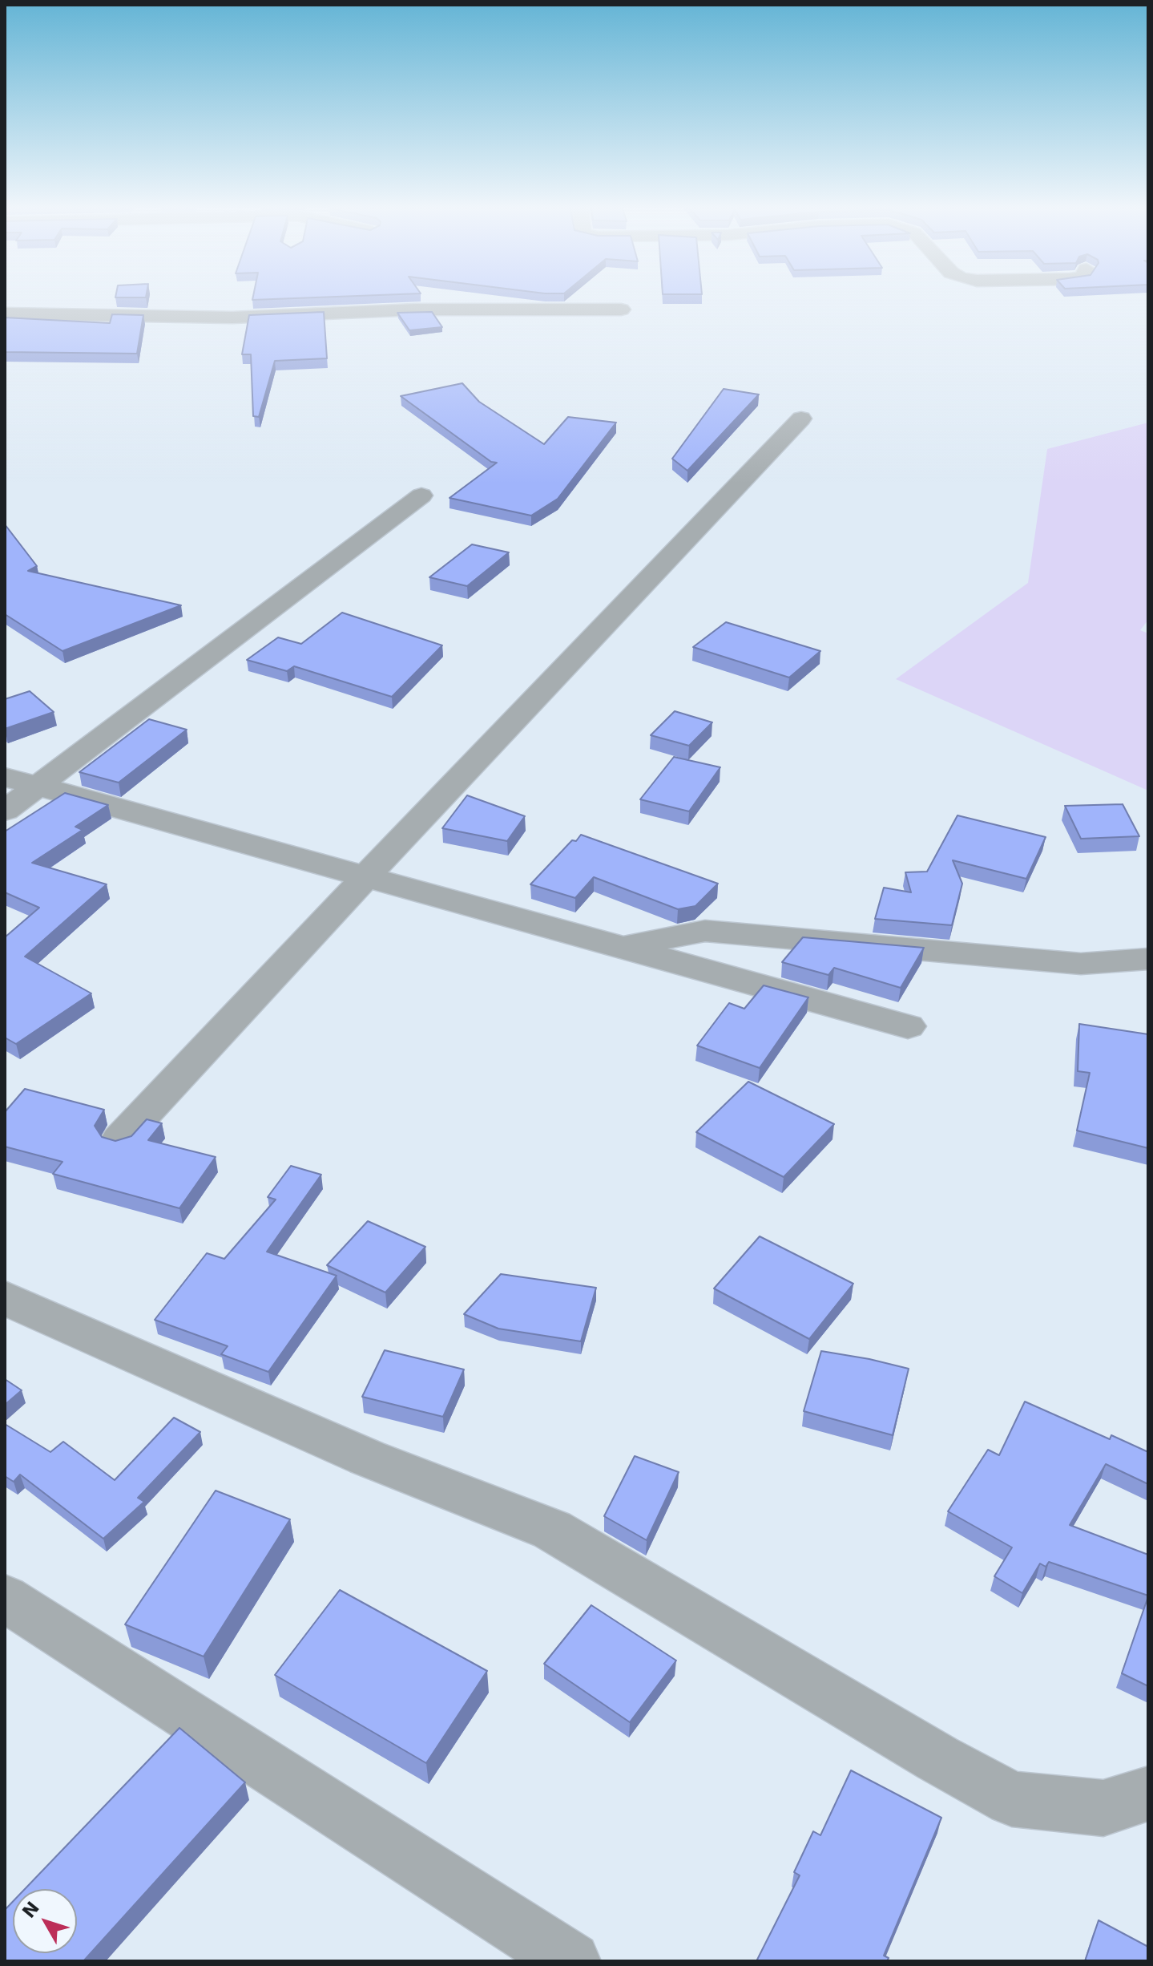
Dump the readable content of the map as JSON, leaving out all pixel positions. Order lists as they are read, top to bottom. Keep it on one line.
{"north":"top left"}
